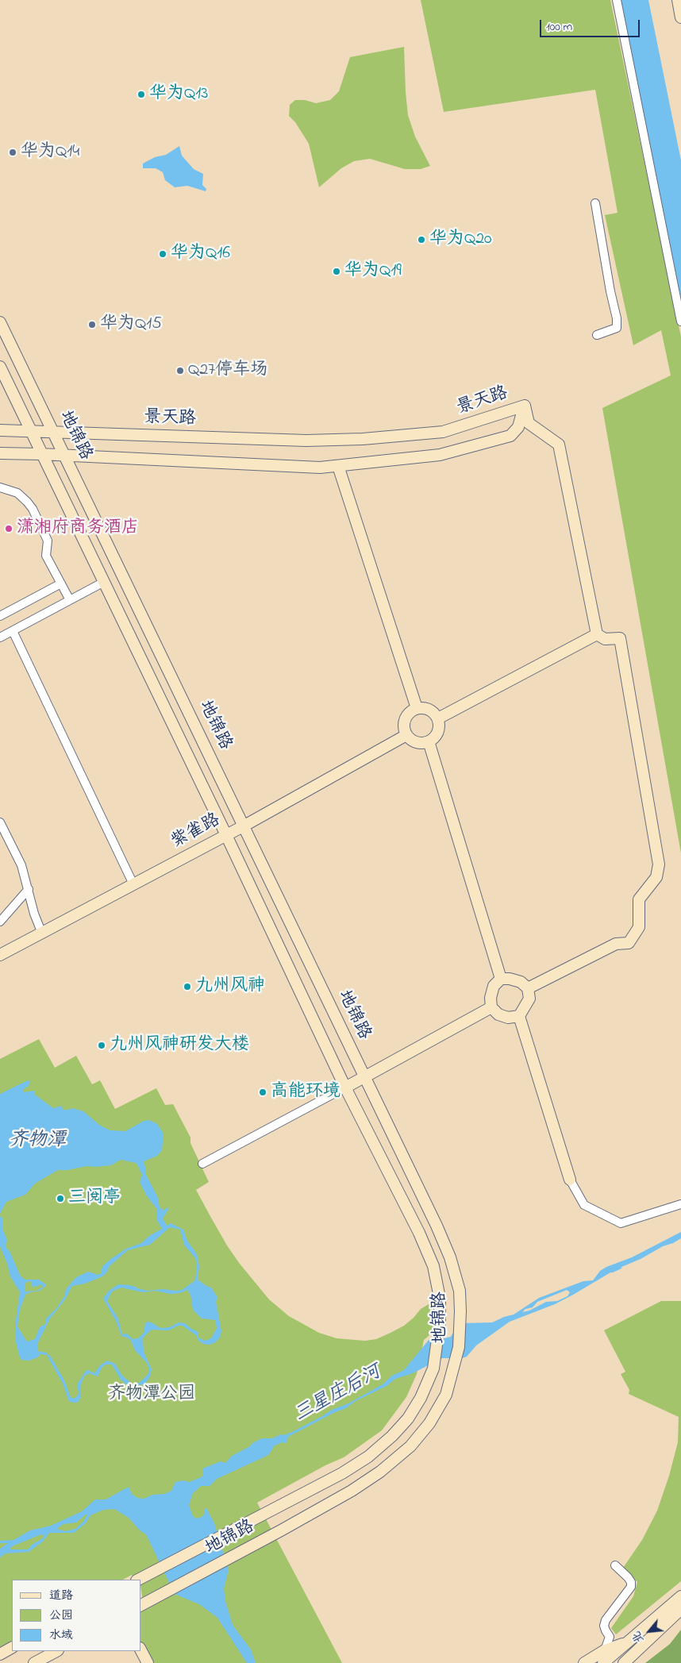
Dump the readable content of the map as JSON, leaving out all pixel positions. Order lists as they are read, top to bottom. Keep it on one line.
{"streets":{"street":["景天路","地锦路","紫雀路"]},"crossings":[["景天路","地锦路"],["地锦路","紫雀路"]],"water":["齐物潭","三星庄后河"],"parks":["齐物潭公园"],"places":["华为Q13","华为Q14","华为Q20","华为Q16","华为Q19","华为Q15","Q27停车场","潇湘府商务酒店","九州风神","九州风神研发大楼","高能环境","三阅亭"],"legend":["道路","公园","水域"],"scale_bar":"100 m","north":"bottom left"}
